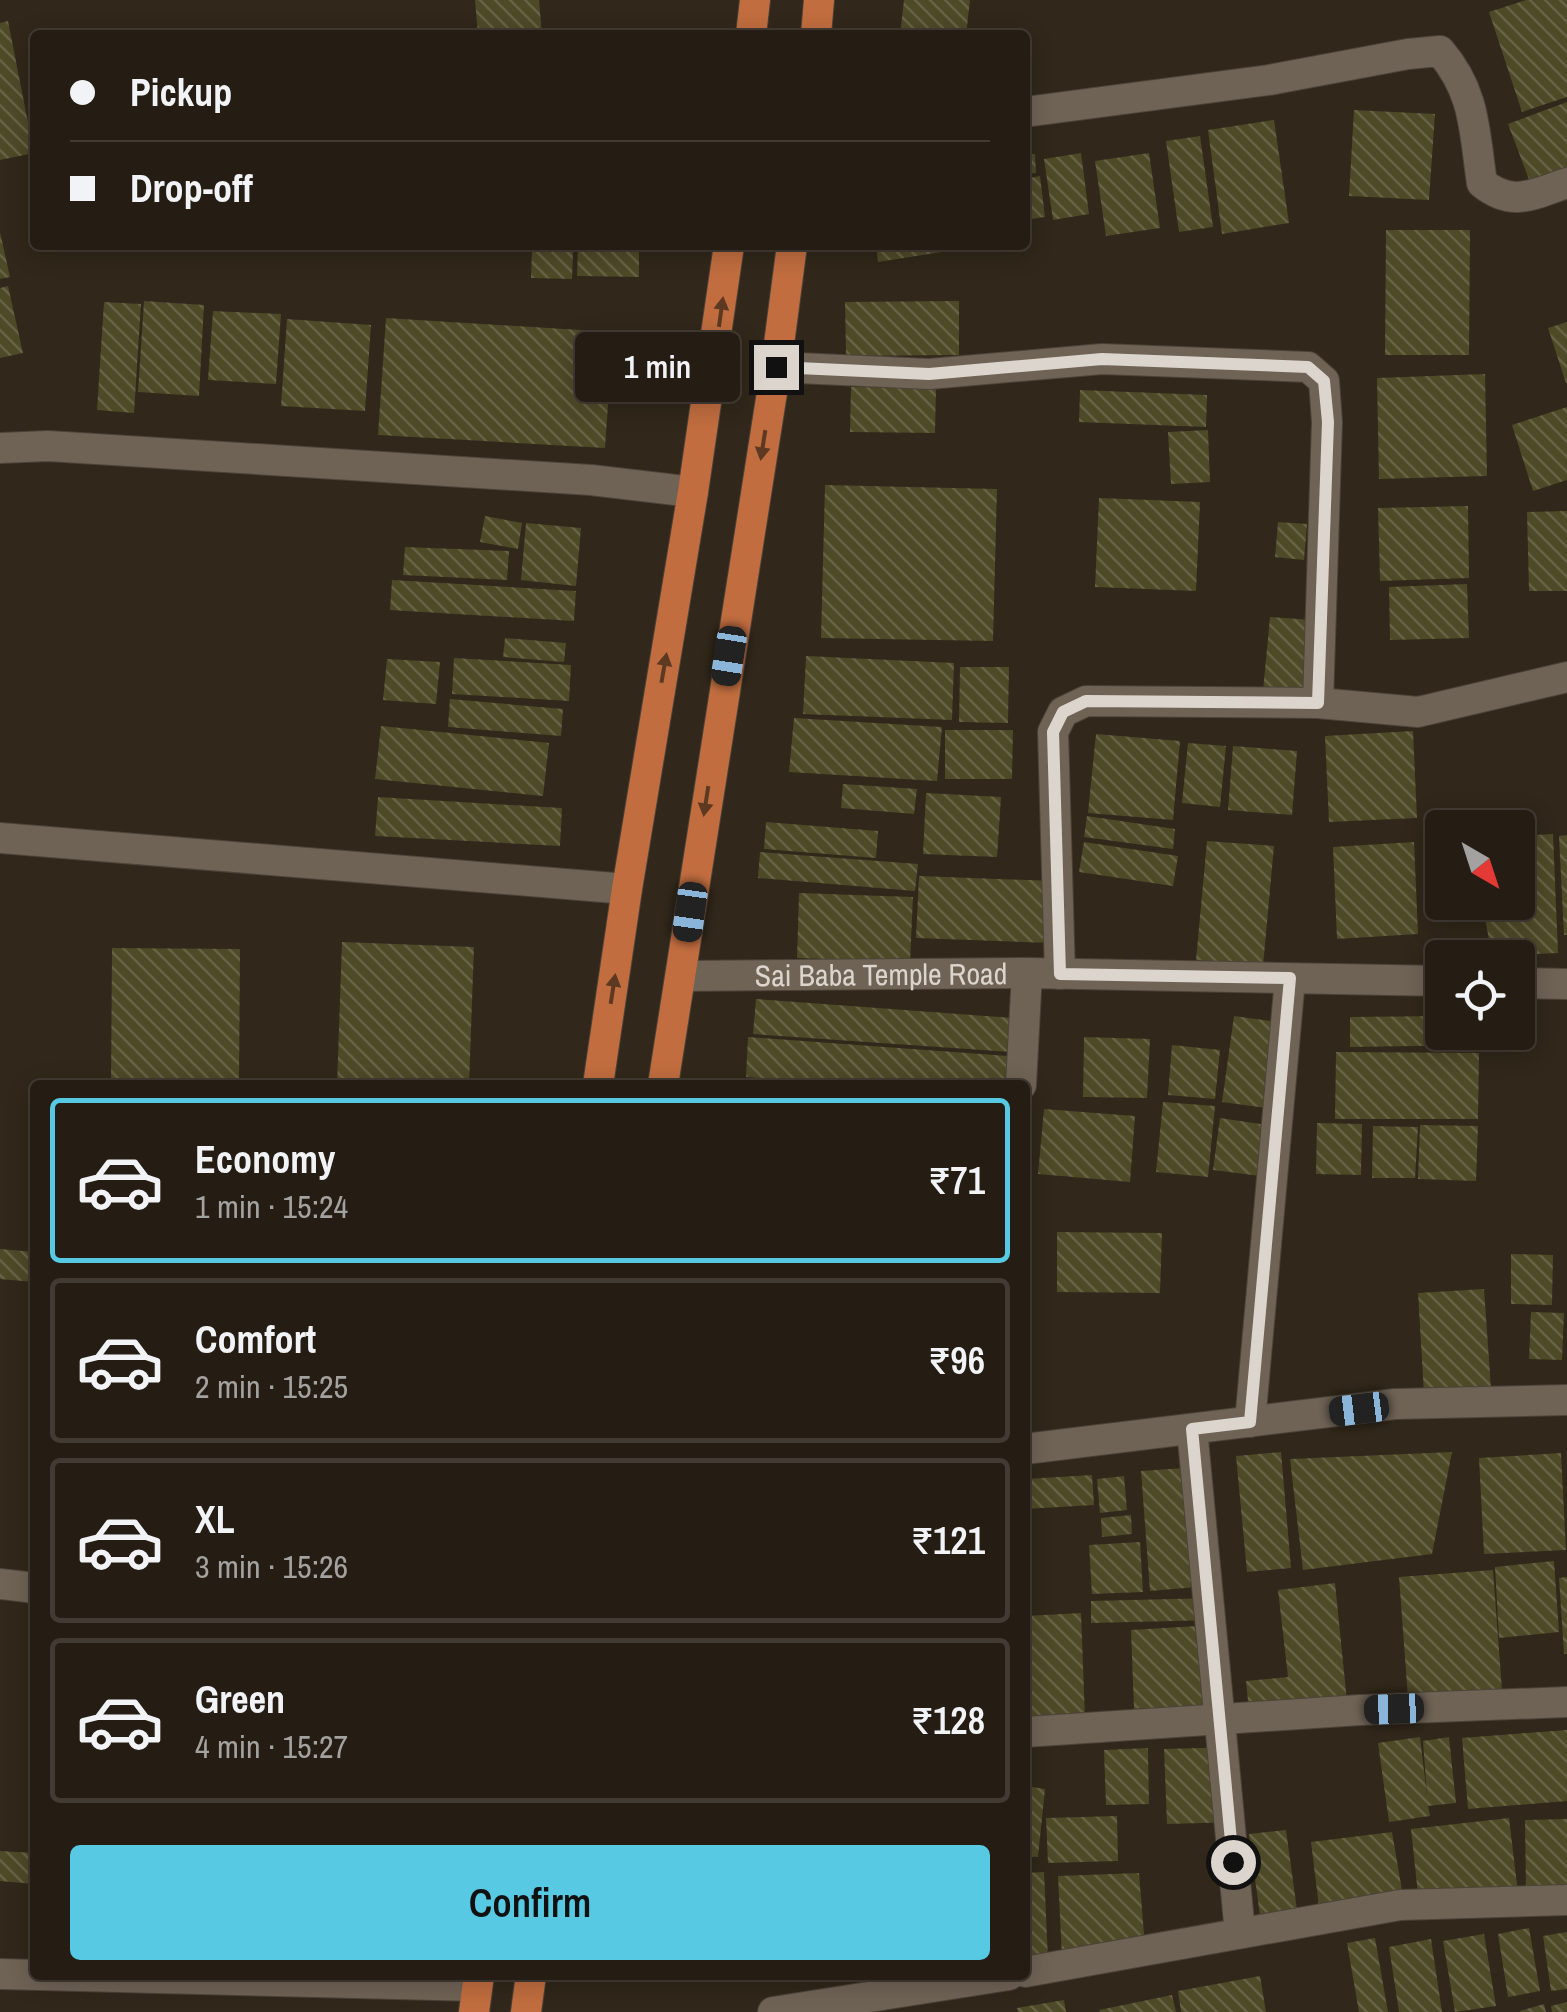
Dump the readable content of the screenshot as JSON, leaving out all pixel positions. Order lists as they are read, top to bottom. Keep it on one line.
{"streets":{"street":["Sai Baba Temple Road"]},"north":"bottom right","page":{"banner":["Pickup","Drop-off"],"bubble":"1 min","list":[{"name":"Economy","note":"1 min · 15:24","value":"₹71"},{"name":"Comfort","note":"2 min · 15:25","value":"₹96"},{"name":"XL","note":"3 min · 15:26","value":"₹121"},{"name":"Green","note":"4 min · 15:27","value":"₹128"}],"buttons":"Confirm"}}
